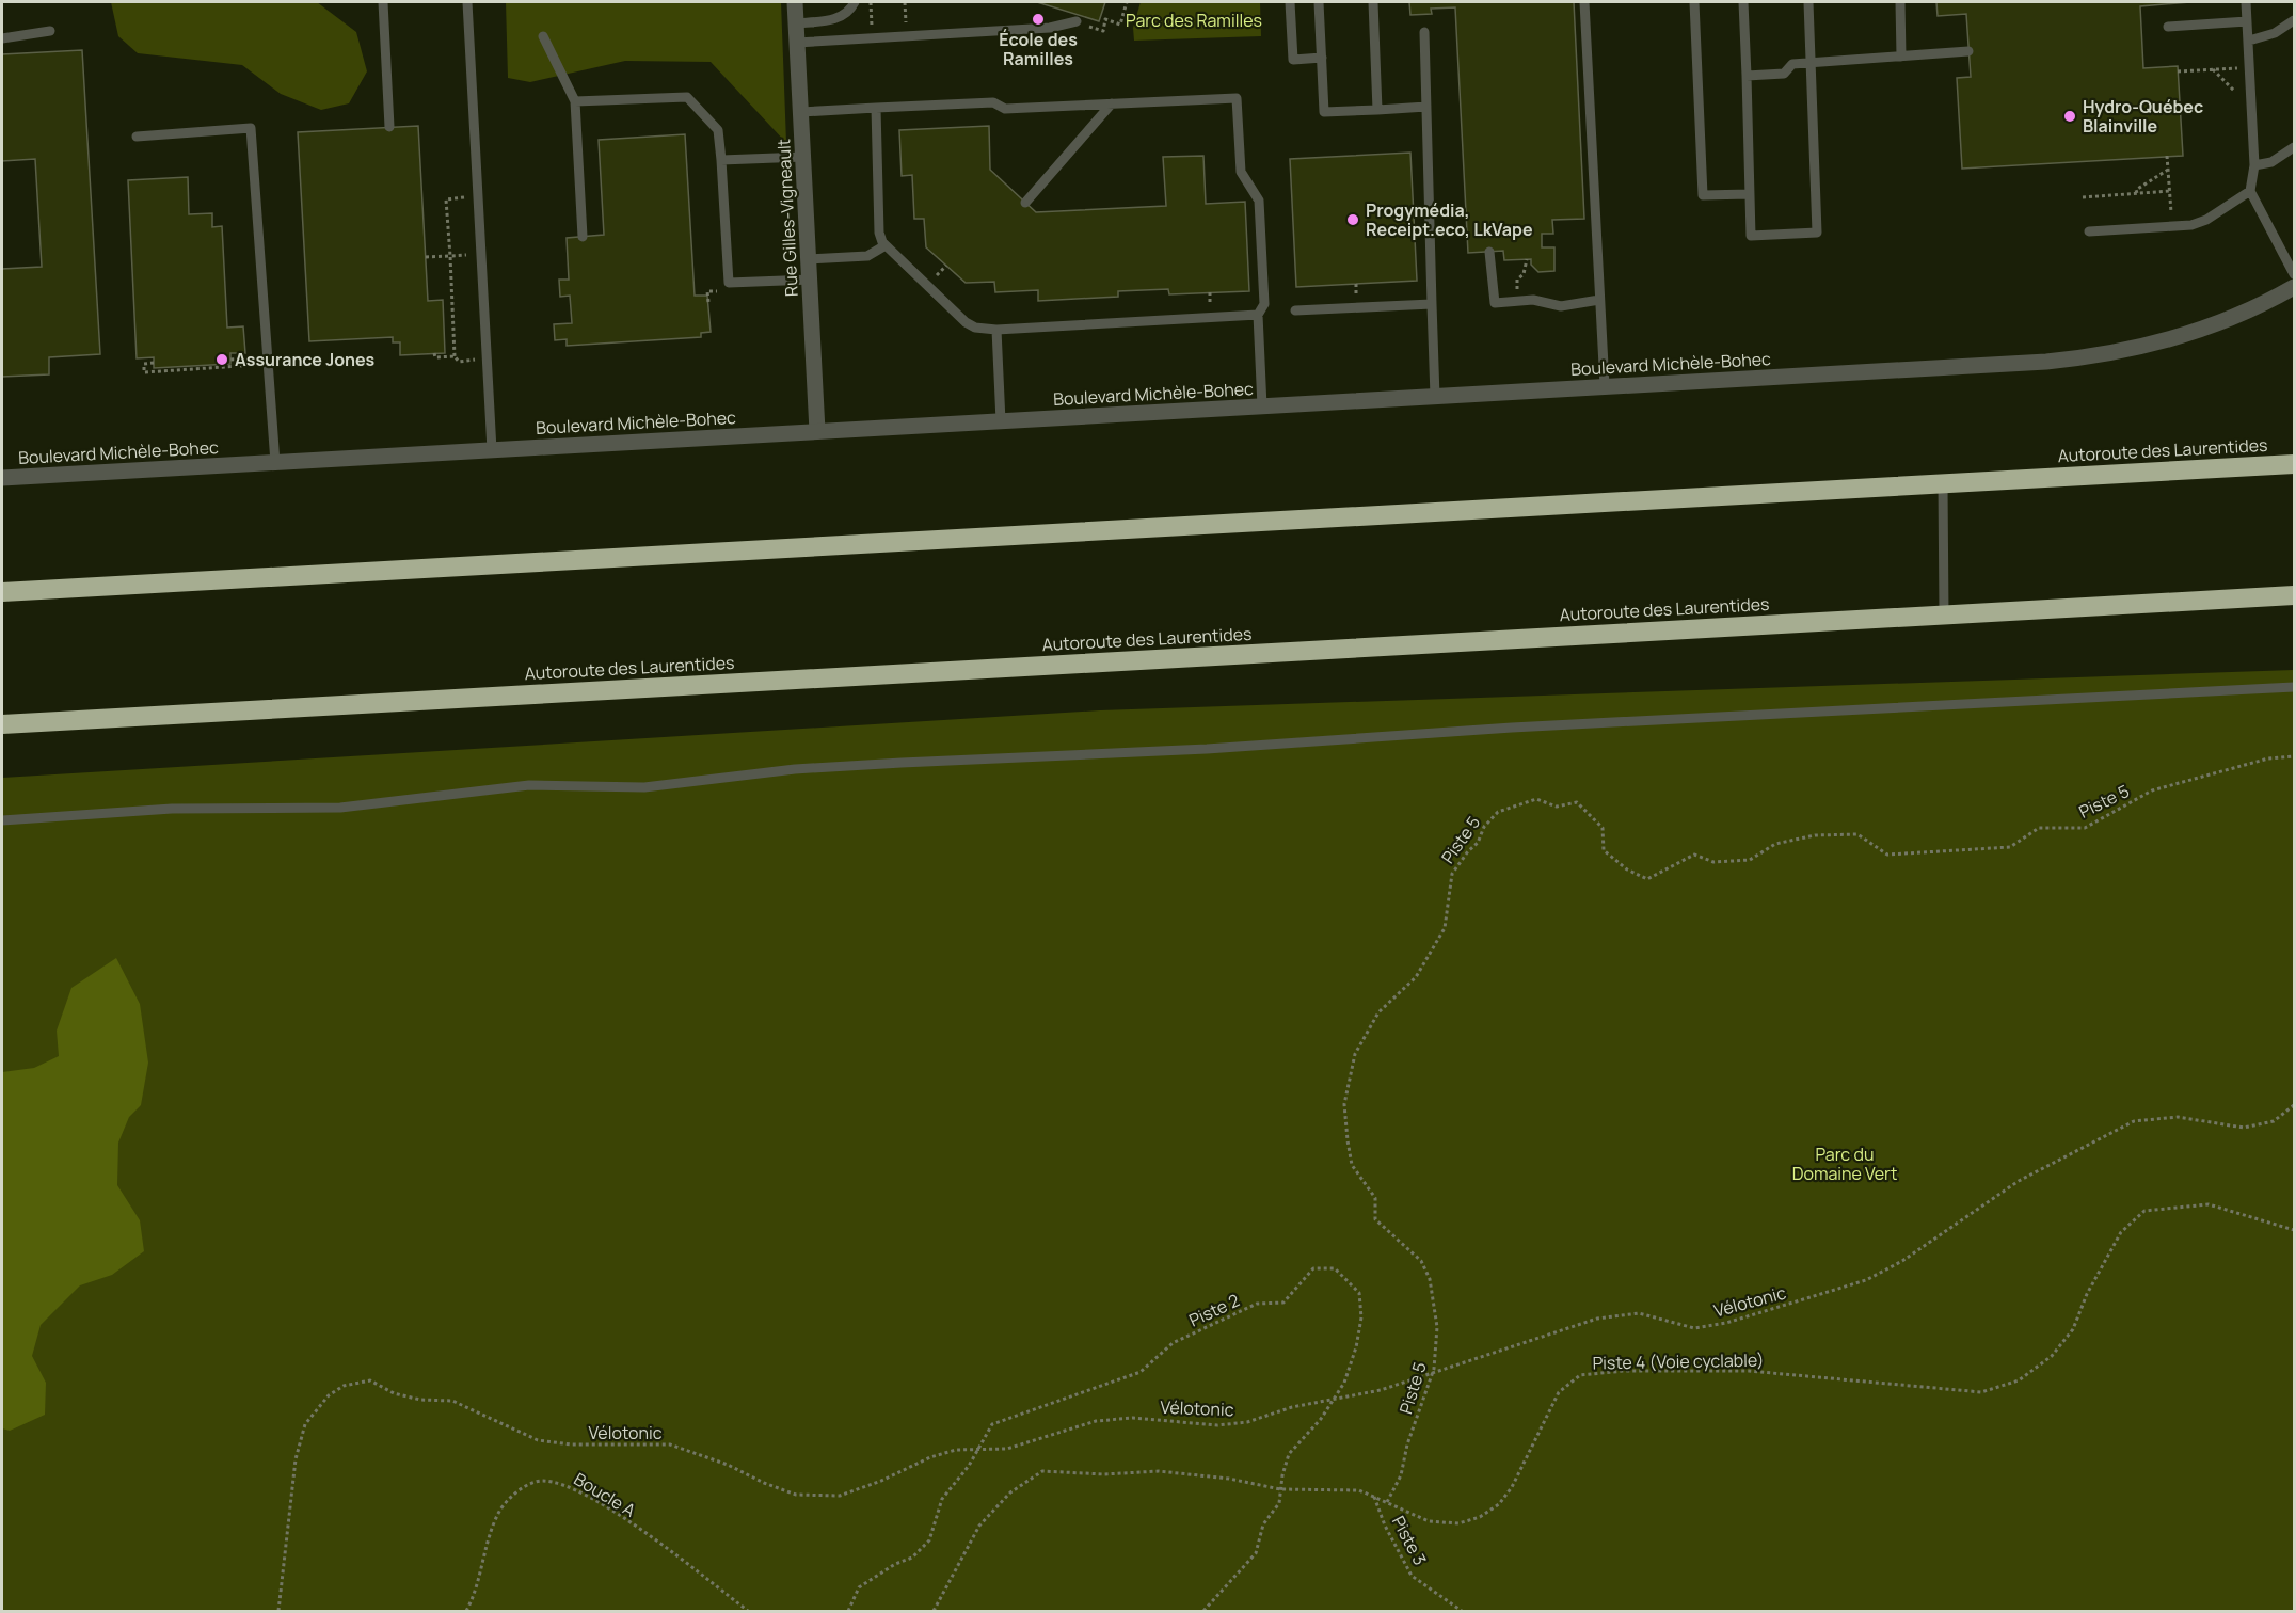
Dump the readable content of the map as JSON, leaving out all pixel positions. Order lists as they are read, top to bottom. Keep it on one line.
{"streets":{"highway":["Autoroute des Laurentides"],"street":["Rue Gilles-Vigneault","Boulevard Michèle-Bohec"],"path":["Piste 5","Vélotonic","Piste 2","Piste 4 (Voie cyclable)","Boucle A","Piste 3"]},"crossings":[["Rue Gilles-Vigneault","Boulevard Michèle-Bohec"],["Piste 5","Vélotonic"],["Piste 5","Piste 4 (Voie cyclable)"],["Vélotonic","Piste 2"],["Piste 2","Piste 4 (Voie cyclable)"],["Piste 4 (Voie cyclable)","Piste 3"]],"parks":["Parc des Ramilles","Parc du Domaine Vert"],"places":["École des Ramilles","Hydro-Québec Blainville","Progymédia, Receipt.eco, LkVape","Assurance Jones"]}
